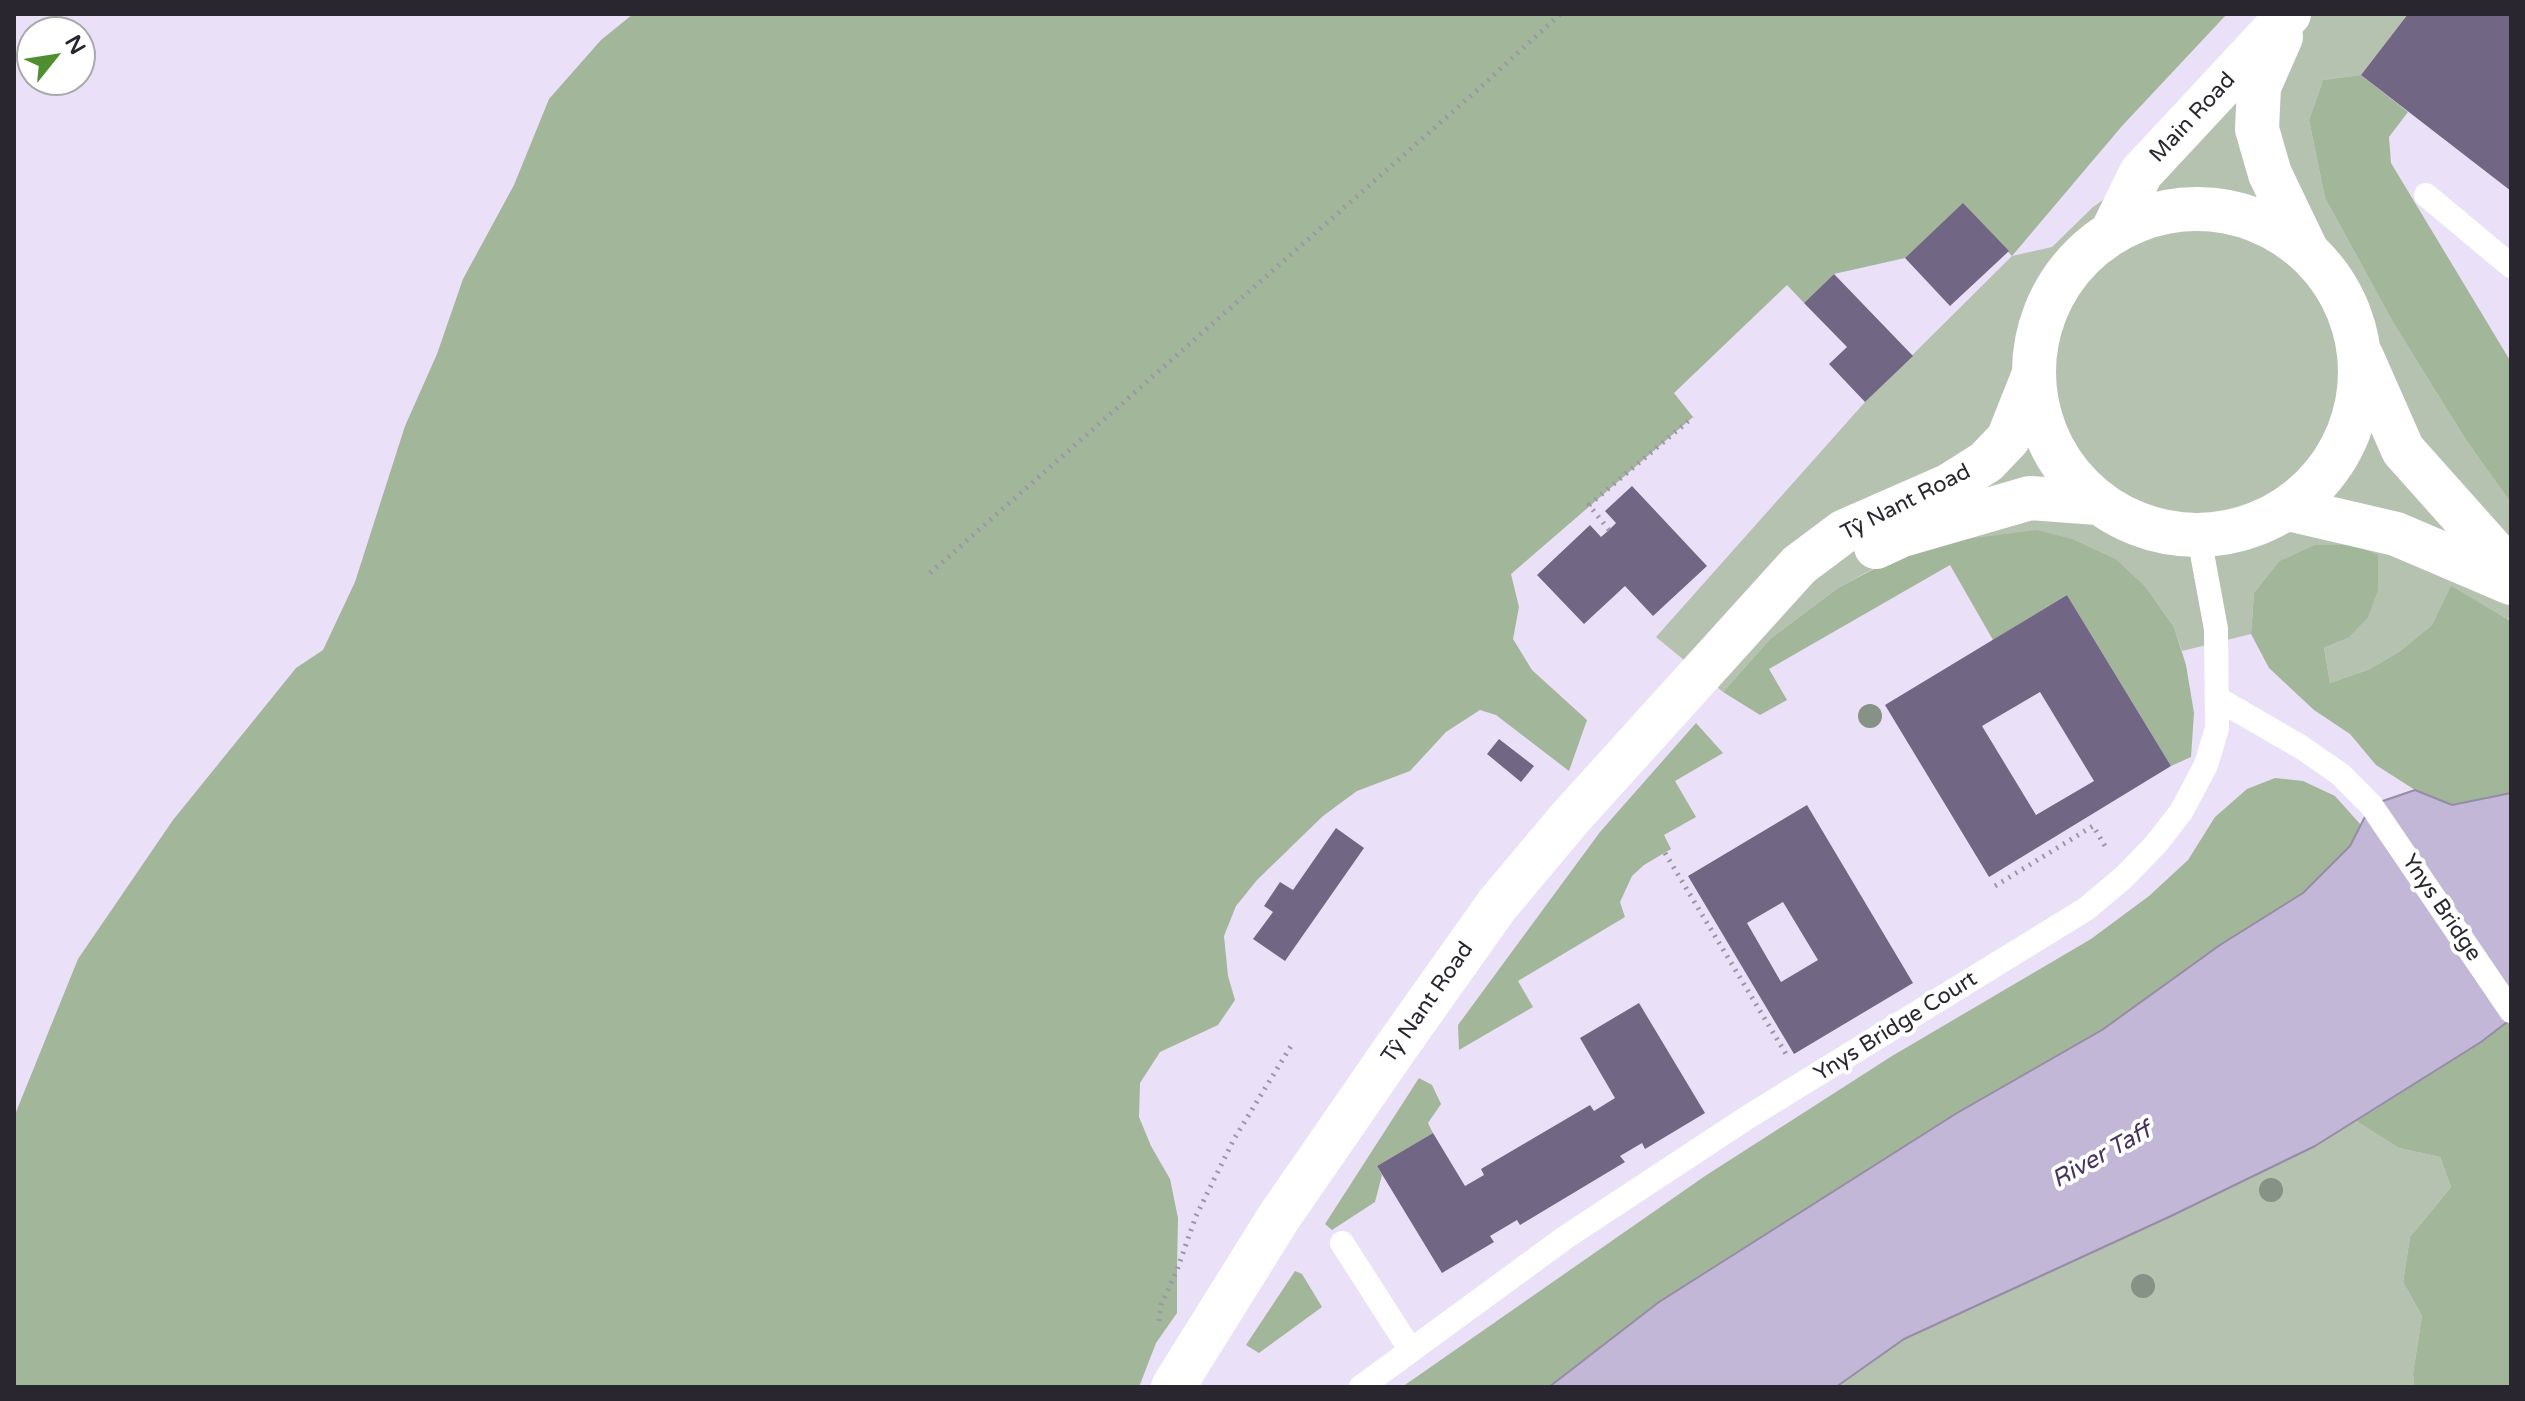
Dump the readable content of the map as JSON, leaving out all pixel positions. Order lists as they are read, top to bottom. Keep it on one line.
{"streets":{"main road":["Main Road","Tŷ Nant Road"],"lane":["Ynys Bridge","Ynys Bridge Court"]},"crossings":[["Ynys Bridge","Ynys Bridge Court"]],"water":["River Taff"],"north":"top right"}
